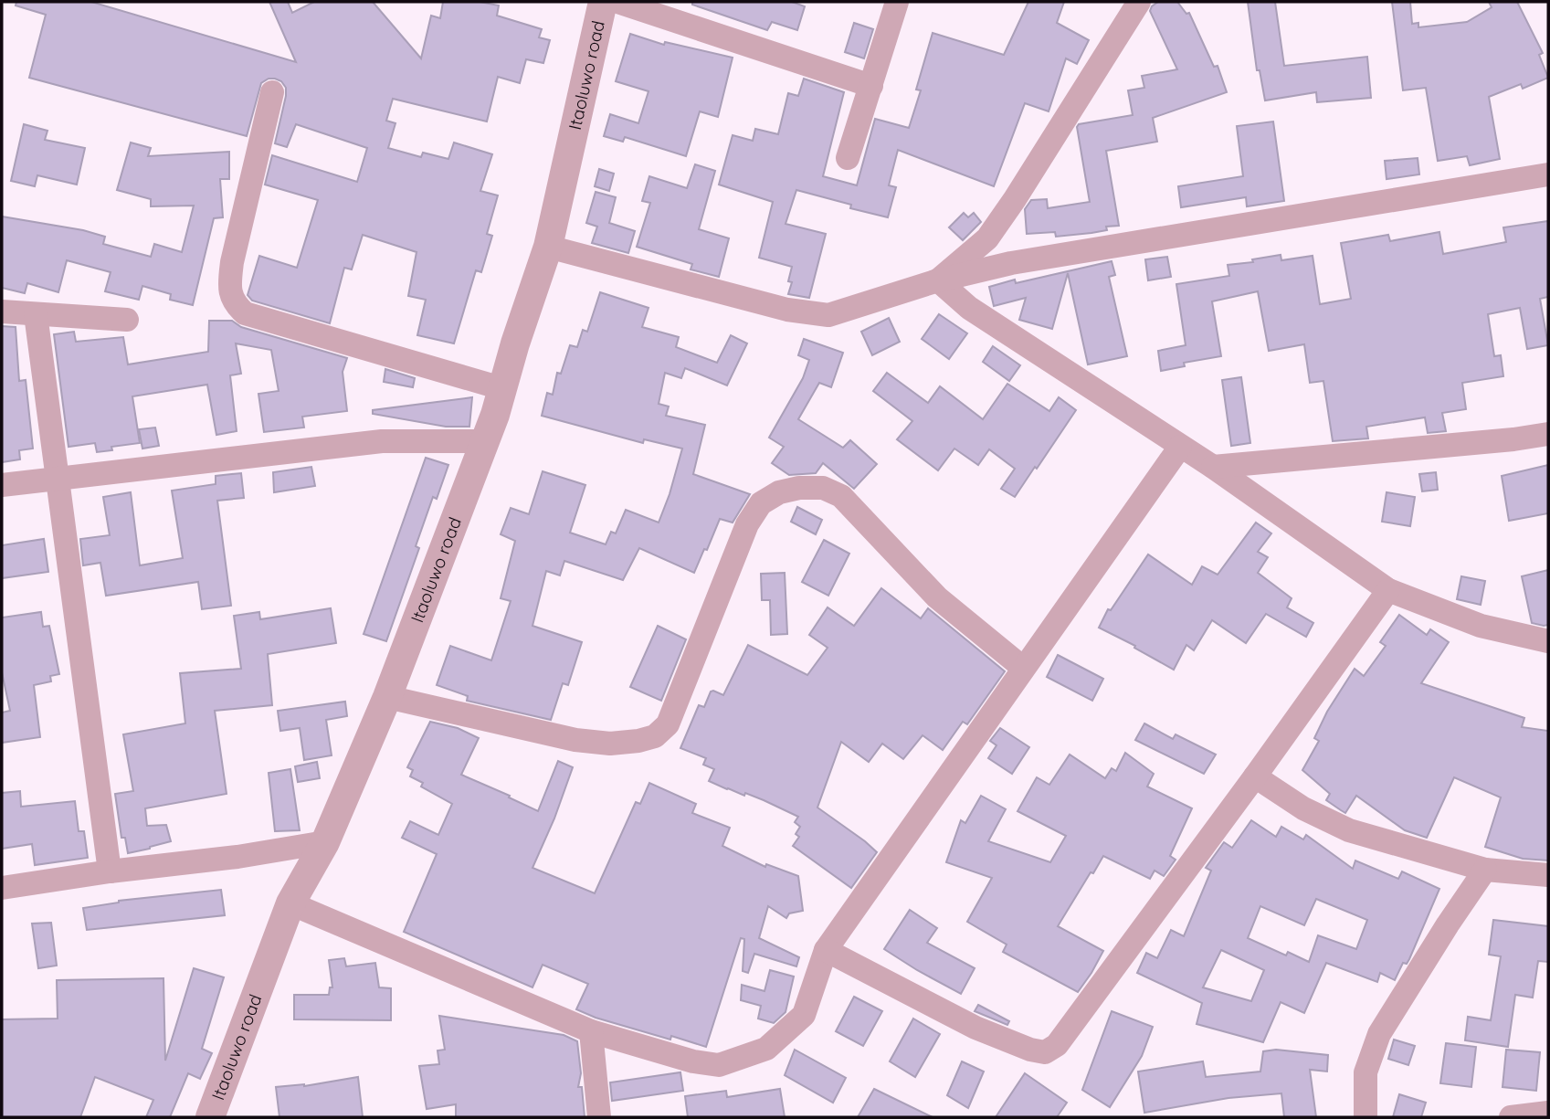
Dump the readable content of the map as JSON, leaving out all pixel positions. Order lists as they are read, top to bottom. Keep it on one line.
{"streets":{"street":["Itaoluwo road"]}}
